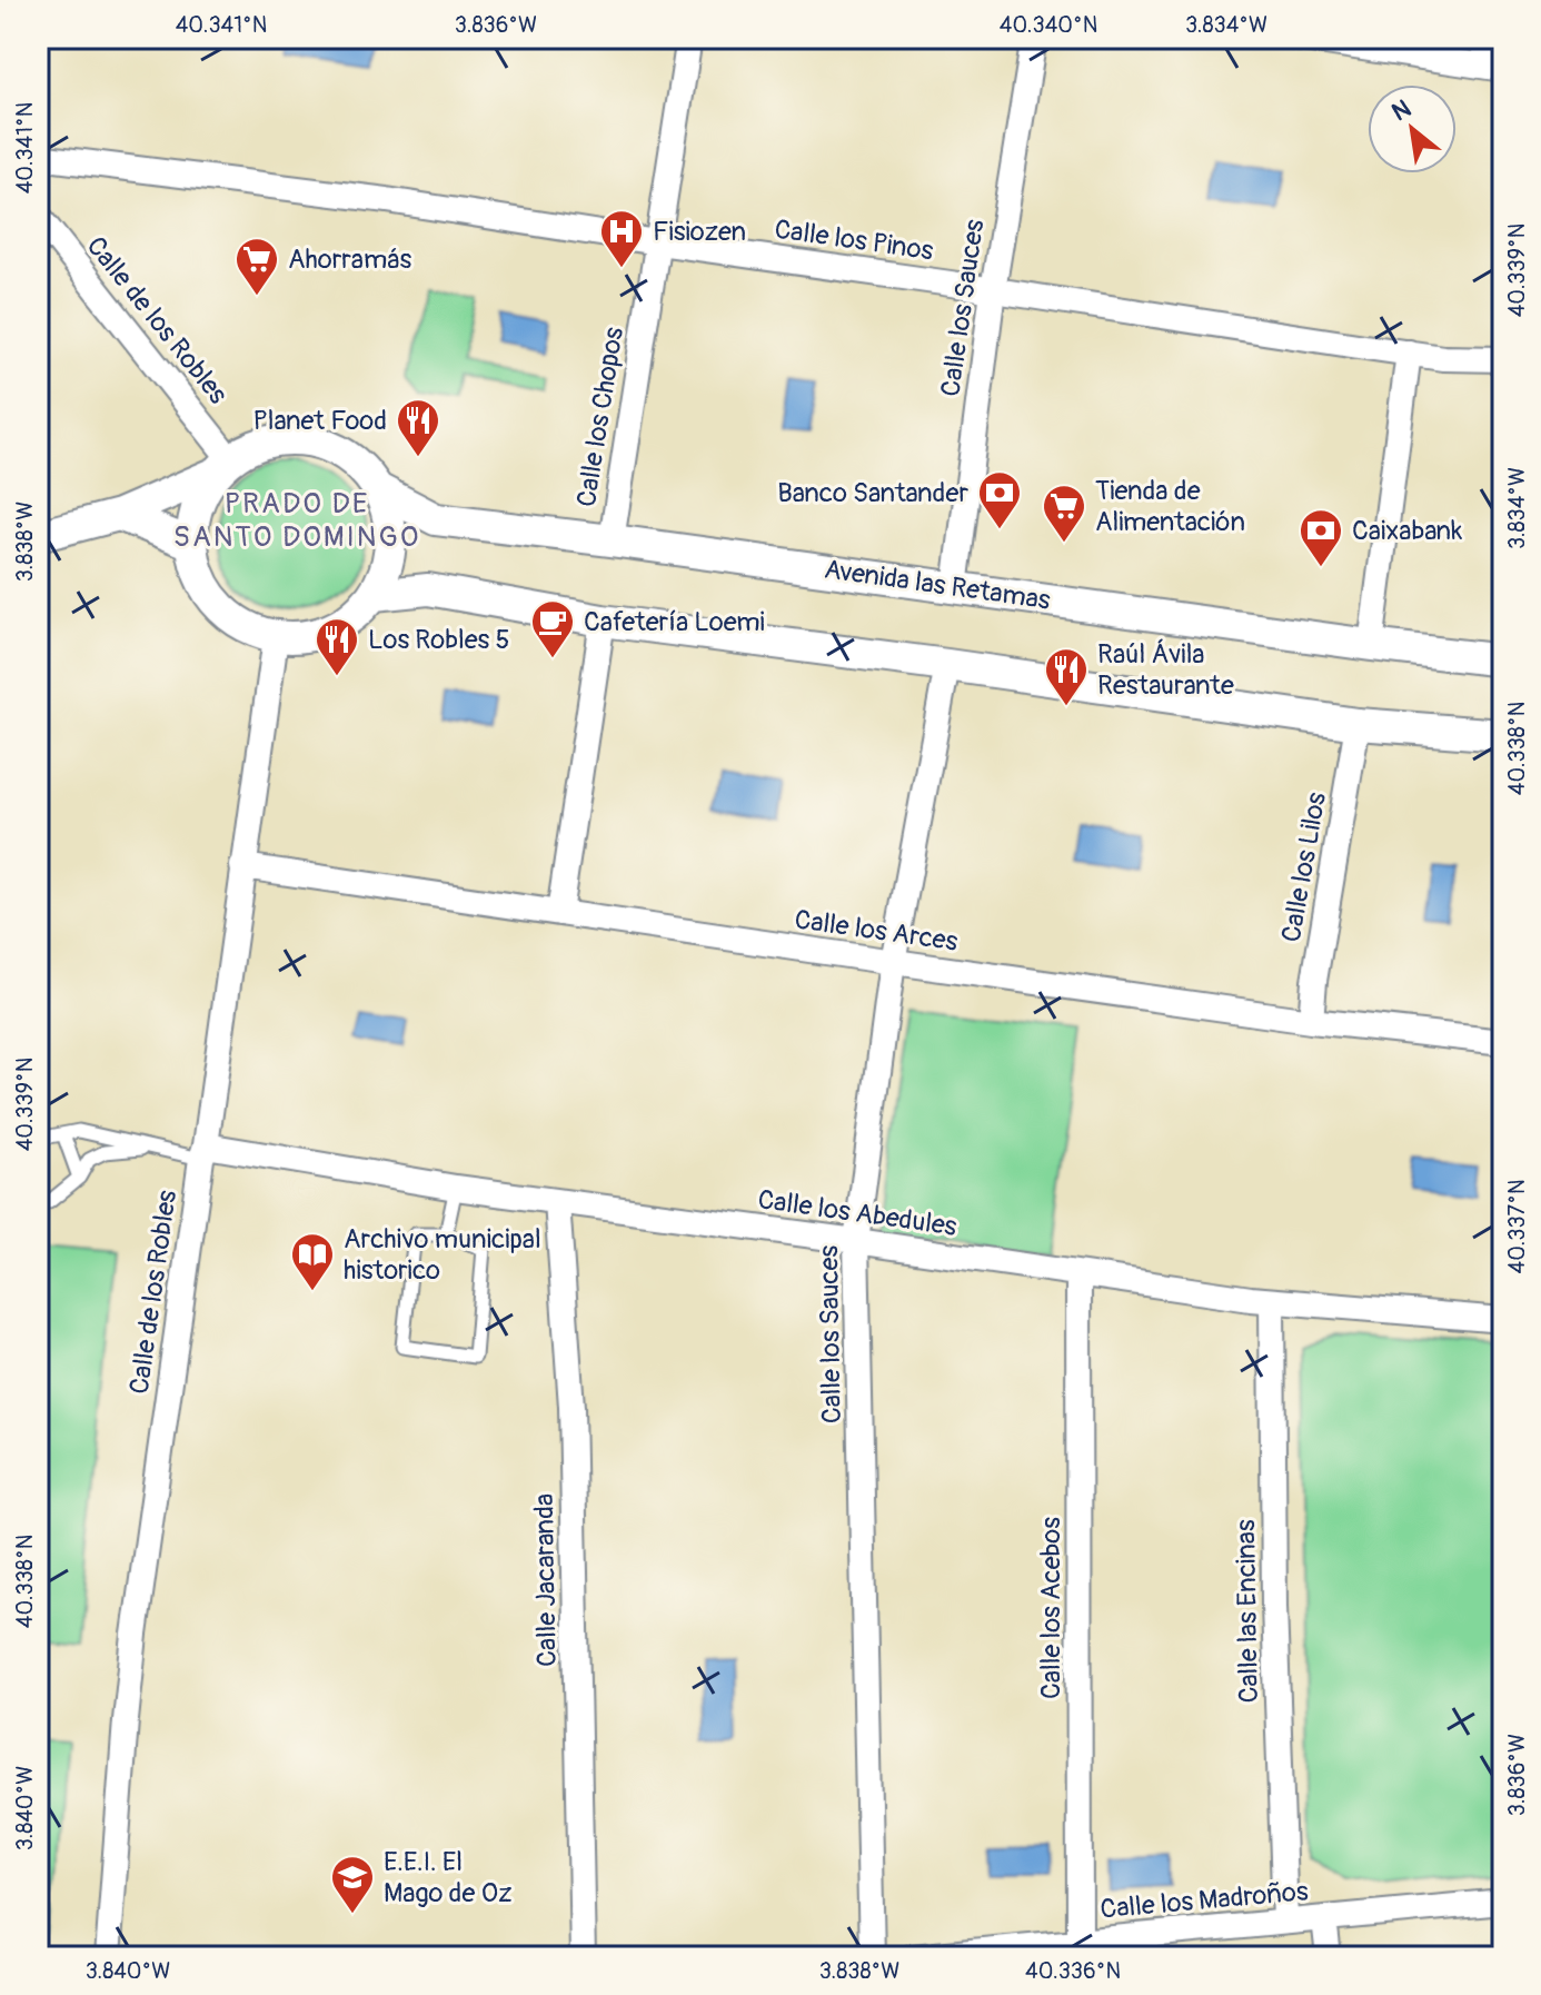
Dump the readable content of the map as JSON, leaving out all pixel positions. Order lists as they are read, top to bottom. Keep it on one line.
{"streets":{"street":["Calle los Pinos","Calle los Sauces","Calle de los Robles","Calle los Chopos","Avenida las Retamas","Calle los Lilos","Calle los Arces","Calle los Abedules","Calle Jacaranda","Calle los Acebos","Calle las Encinas","Calle los Madroños"]},"crossings":[["Calle los Pinos","Calle los Sauces"],["Calle los Pinos","Calle los Chopos"],["Calle los Sauces","Avenida las Retamas"],["Calle los Sauces","Calle los Arces"],["Calle los Sauces","Calle los Abedules"],["Calle de los Robles","Avenida las Retamas"],["Calle de los Robles","Calle los Arces"],["Calle de los Robles","Calle los Abedules"],["Calle los Chopos","Avenida las Retamas"],["Calle los Lilos","Calle los Arces"],["Calle los Abedules","Calle Jacaranda"],["Calle los Abedules","Calle los Acebos"],["Calle los Abedules","Calle las Encinas"],["Calle los Acebos","Calle los Madroños"],["Calle las Encinas","Calle los Madroños"]],"districts":["PRADO DE SANTO DOMINGO"],"places":{"hospital":["Fisiozen"],"supermarket":["Ahorramás","Tienda de Alimentación"],"restaurant":["Planet Food","Los Robles 5","Raúl Ávila Restaurante"],"bank":["Banco Santander","Caixabank"],"cafe":["Cafetería Loemi"],"library":["Archivo municipal historico"],"school or university":["E.E.I. El Mago de Oz"]},"north":"top left","coordinates":["40.341°N","3.836°W","40.340°N","3.834°W","40.339°N","3.838°W","40.338°N","40.337°N","3.840°W","40.336°N"]}
